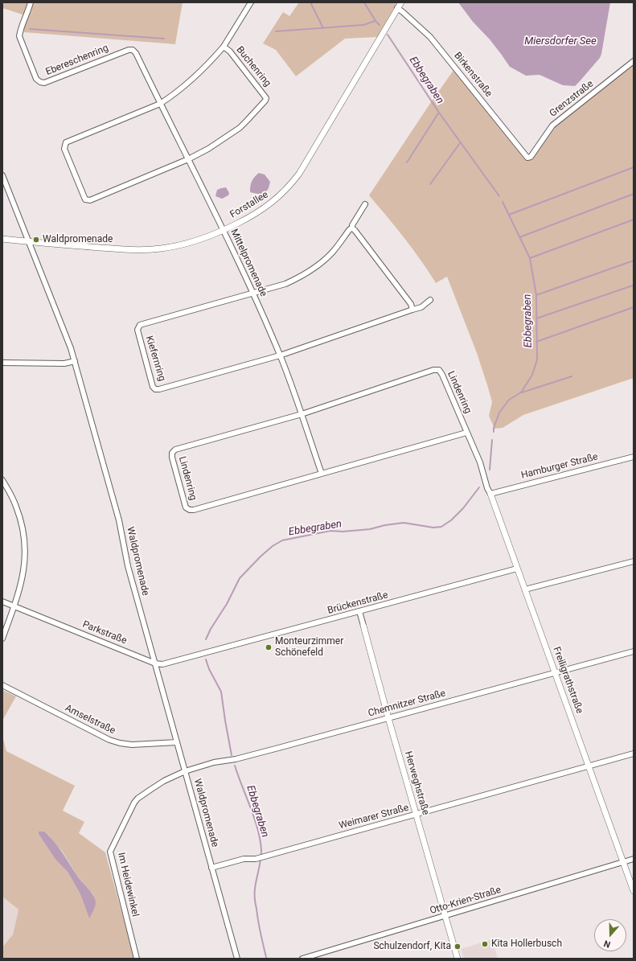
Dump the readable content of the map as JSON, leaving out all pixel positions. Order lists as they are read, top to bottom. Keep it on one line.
{"streets":{"street":["Ebereschenring","Buchenring","Birkenstraße","Grenzstraße","Forstallee","Mittelpromenade","Kiefernring","Lindenring","Hamburger Straße","Waldpromenade","Brückenstraße","Parkstraße","Freiligrathstraße","Chemnitzer Straße","Amselstraße","Herweghstraße","Weimarer Straße","Im Heidewinkel","Otto-Krien-Straße"]},"crossings":[["Ebereschenring","Mittelpromenade"],["Buchenring","Mittelpromenade"],["Birkenstraße","Grenzstraße"],["Birkenstraße","Forstallee"],["Forstallee","Mittelpromenade"],["Forstallee","Waldpromenade"],["Mittelpromenade","Kiefernring"],["Mittelpromenade","Lindenring"],["Lindenring","Freiligrathstraße"],["Hamburger Straße","Freiligrathstraße"],["Waldpromenade","Parkstraße"],["Waldpromenade","Chemnitzer Straße"],["Waldpromenade","Amselstraße"],["Waldpromenade","Weimarer Straße"],["Waldpromenade","Im Heidewinkel"],["Brückenstraße","Parkstraße"],["Brückenstraße","Freiligrathstraße"],["Brückenstraße","Herweghstraße"],["Freiligrathstraße","Chemnitzer Straße"],["Freiligrathstraße","Weimarer Straße"],["Freiligrathstraße","Otto-Krien-Straße"],["Chemnitzer Straße","Herweghstraße"],["Chemnitzer Straße","Im Heidewinkel"],["Herweghstraße","Weimarer Straße"],["Herweghstraße","Otto-Krien-Straße"]],"water":["Miersdorfer See","Ebbegraben"],"places":["Waldpromenade","Monteurzimmer Schönefeld","Kita Hollerbusch","Schulzendorf, Kita"],"north":"bottom"}
